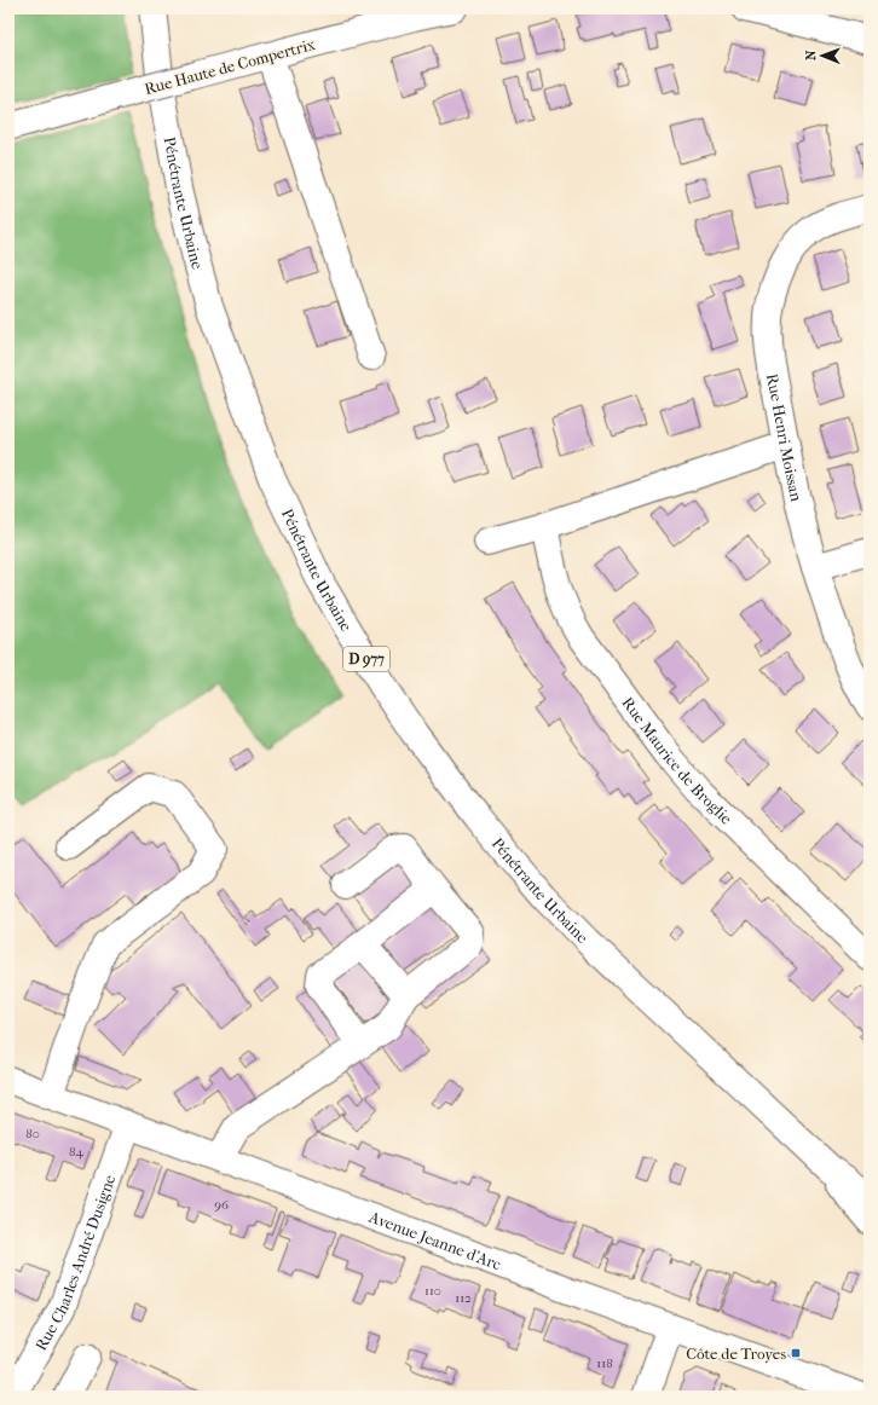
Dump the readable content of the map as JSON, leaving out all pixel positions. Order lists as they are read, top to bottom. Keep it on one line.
{"streets":{"street":["Rue Haute de Compertrix","Pénétrante Urbaine","Rue Henri Moissan","D 977","Rue Maurice de Broglie","Avenue Jeanne d'Arc","Rue Charles André Dusigne"]},"crossings":[["Pénétrante Urbaine","D 977"],["Avenue Jeanne d'Arc","Rue Charles André Dusigne"]],"places":{"transit":["Côte de Troyes"]},"house_numbers":["80","84","96","110","112","118"],"north":"left"}
